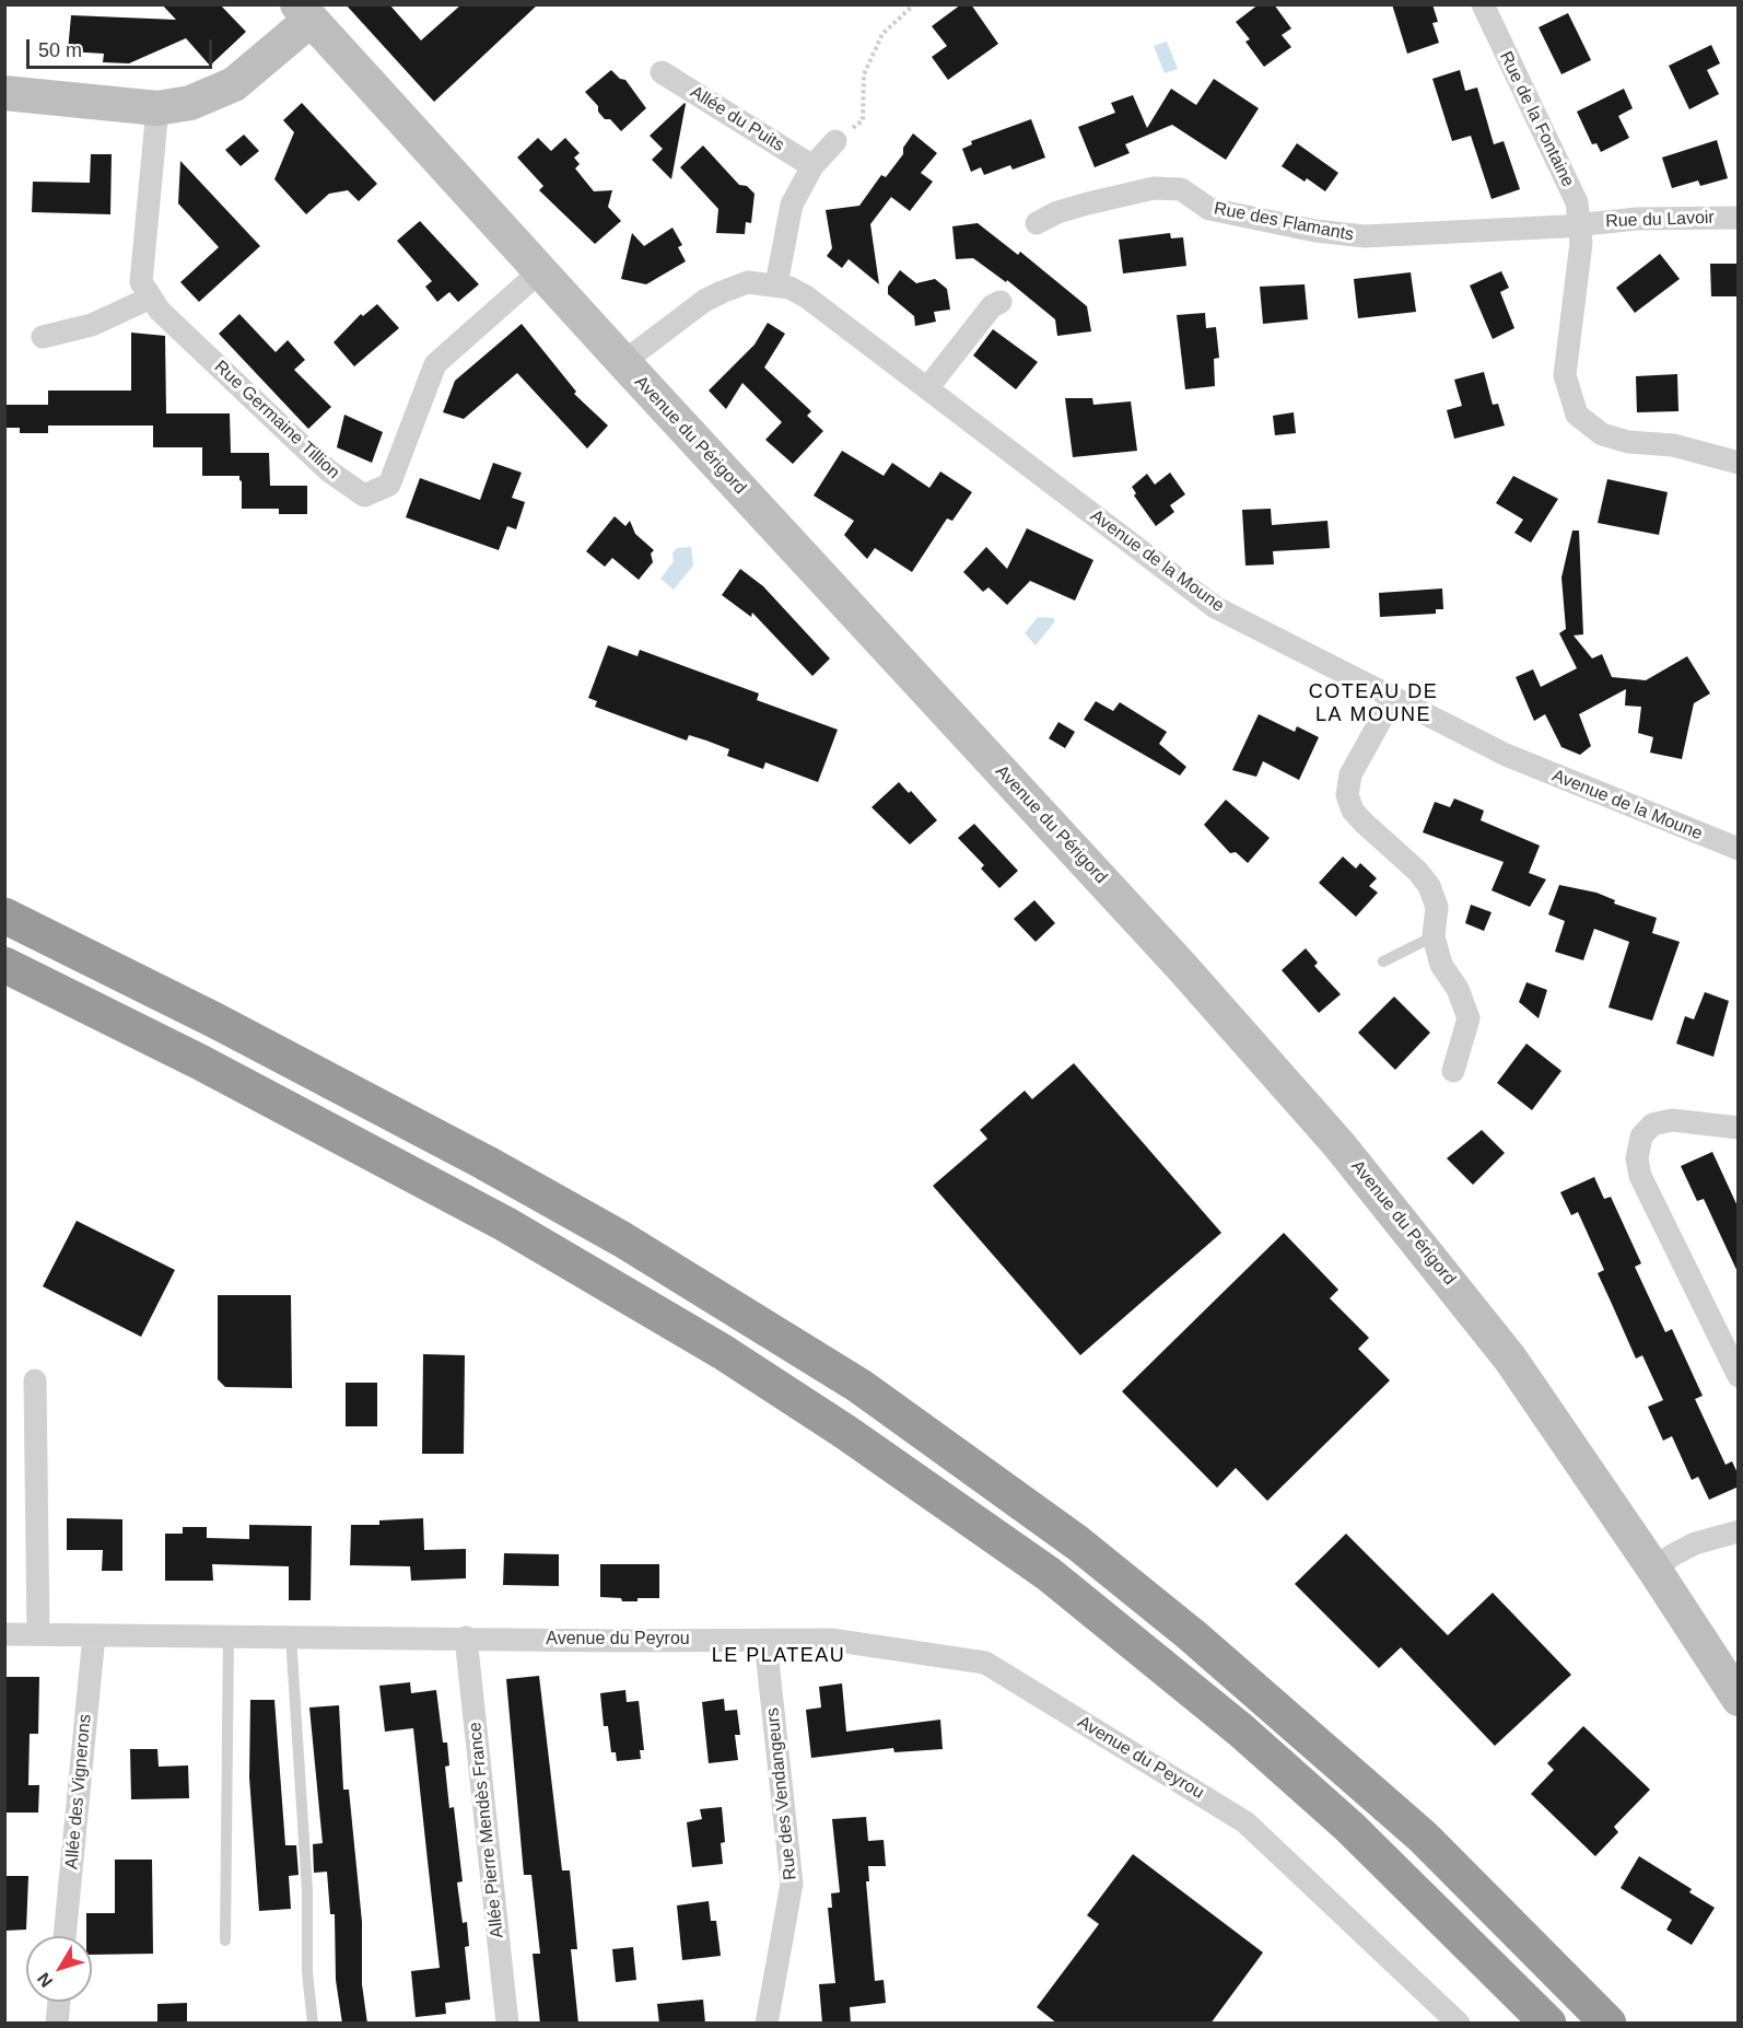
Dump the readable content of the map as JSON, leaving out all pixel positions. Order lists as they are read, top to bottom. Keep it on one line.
{"streets":{"street":["Allée du Puits","Rue de la Fontaine","Rue du Lavoir","Rue des Flamants","Rue Germaine Tillion","Avenue du Périgord","Avenue de la Moune","Avenue du Peyrou","Allée des Vignerons","Rue des Vendangeurs","Allée Pierre Mendès France"]},"crossings":[["Rue de la Fontaine","Rue du Lavoir"],["Rue de la Fontaine","Rue des Flamants"],["Rue du Lavoir","Rue des Flamants"],["Rue Germaine Tillion","Avenue du Périgord"],["Avenue du Périgord","Avenue de la Moune"],["Avenue du Peyrou","Allée des Vignerons"],["Avenue du Peyrou","Rue des Vendangeurs"],["Avenue du Peyrou","Allée Pierre Mendès France"]],"districts":["COTEAU DE LA MOUNE","LE PLATEAU"],"scale_bar":"50 m","north":"bottom left"}
